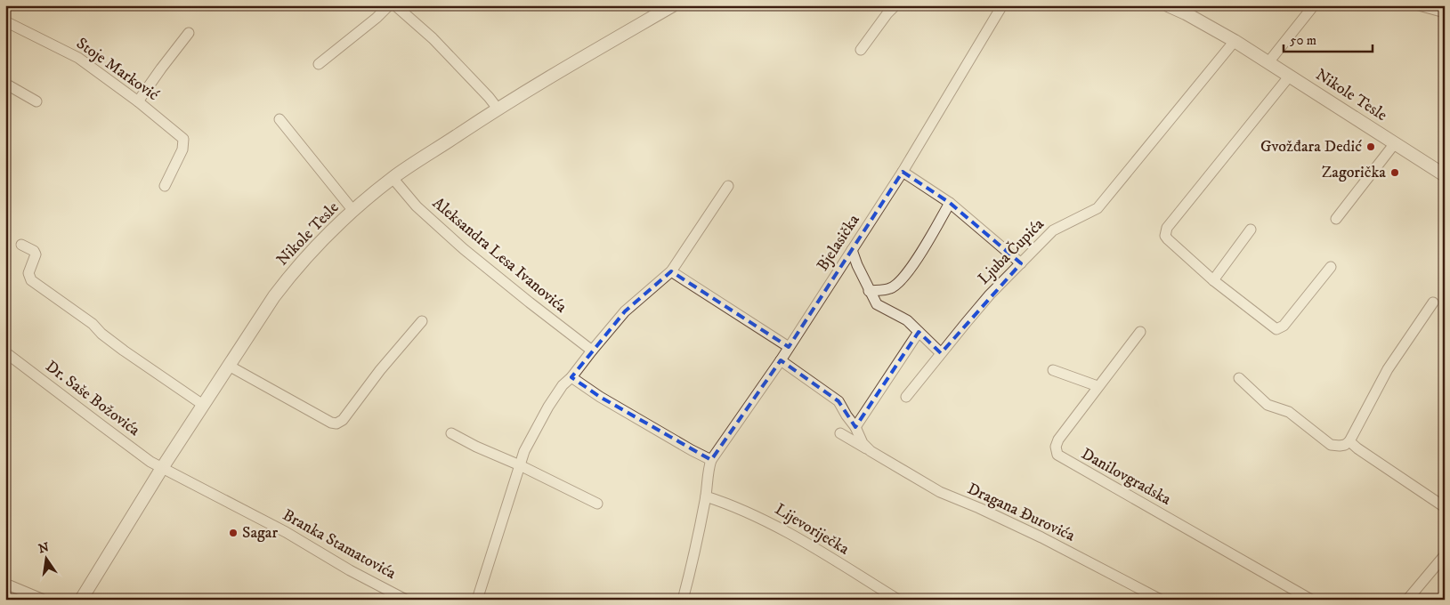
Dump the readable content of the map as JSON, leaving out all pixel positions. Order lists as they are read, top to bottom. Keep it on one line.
{"streets":{"street":["Stoje Marković","Nikole Tesle","Bjelasička","Ljuba Čupića","Aleksandra Lesa Ivanovića","Dr. Saše Božovića","Danilovgradska","Dragana Đurovića","Lijevoriječka","Branka Stamatovića"]},"crossings":[["Nikole Tesle","Ljuba Čupića"],["Nikole Tesle","Aleksandra Lesa Ivanovića"],["Nikole Tesle","Dr. Saše Božovića"],["Nikole Tesle","Branka Stamatovića"],["Bjelasička","Dragana Đurovića"],["Bjelasička","Lijevoriječka"],["Dr. Saše Božovića","Branka Stamatovića"]],"places":["Gvožđara Dedić","Zagorička","Sagar"],"scale_bar":"50 m","north":"top"}
